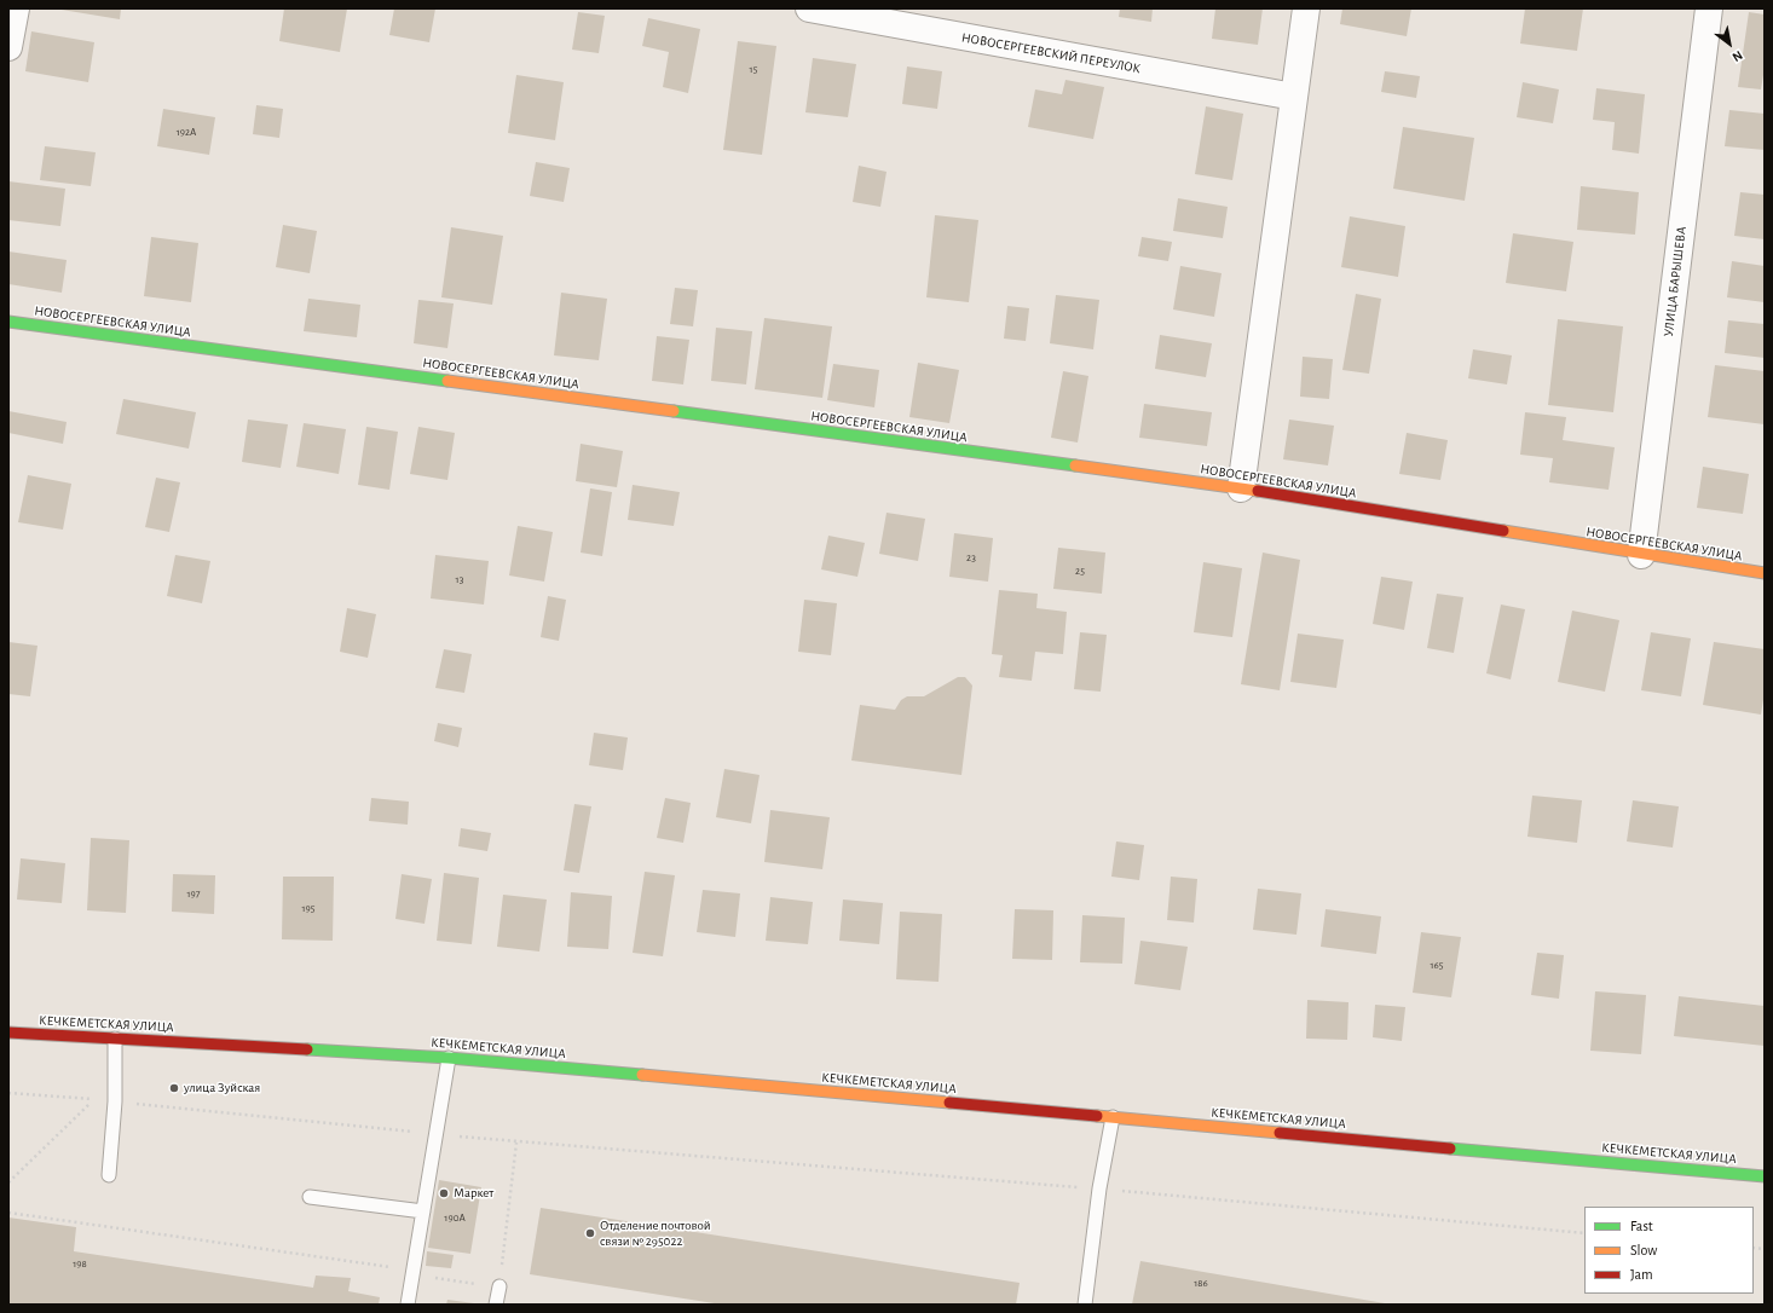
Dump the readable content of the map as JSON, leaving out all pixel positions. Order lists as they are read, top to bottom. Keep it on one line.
{"streets":{"street":["НОВОСЕРГЕЕВСКИЙ ПЕРЕУЛОК","УЛИЦА БАРЫШЕВА","НОВОСЕРГЕЕВСКАЯ УЛИЦА","КЕЧКЕМЕТСКАЯ УЛИЦА"]},"crossings":[["УЛИЦА БАРЫШЕВА","НОВОСЕРГЕЕВСКАЯ УЛИЦА"]],"places":["улица Зуйская","Маркет","Отделение почтовой связи № 295022"],"house_numbers":["15","192А","23","25","13","197","195","165","190А","198","186"],"legend":["Fast","Slow","Jam"],"north":"bottom right"}
